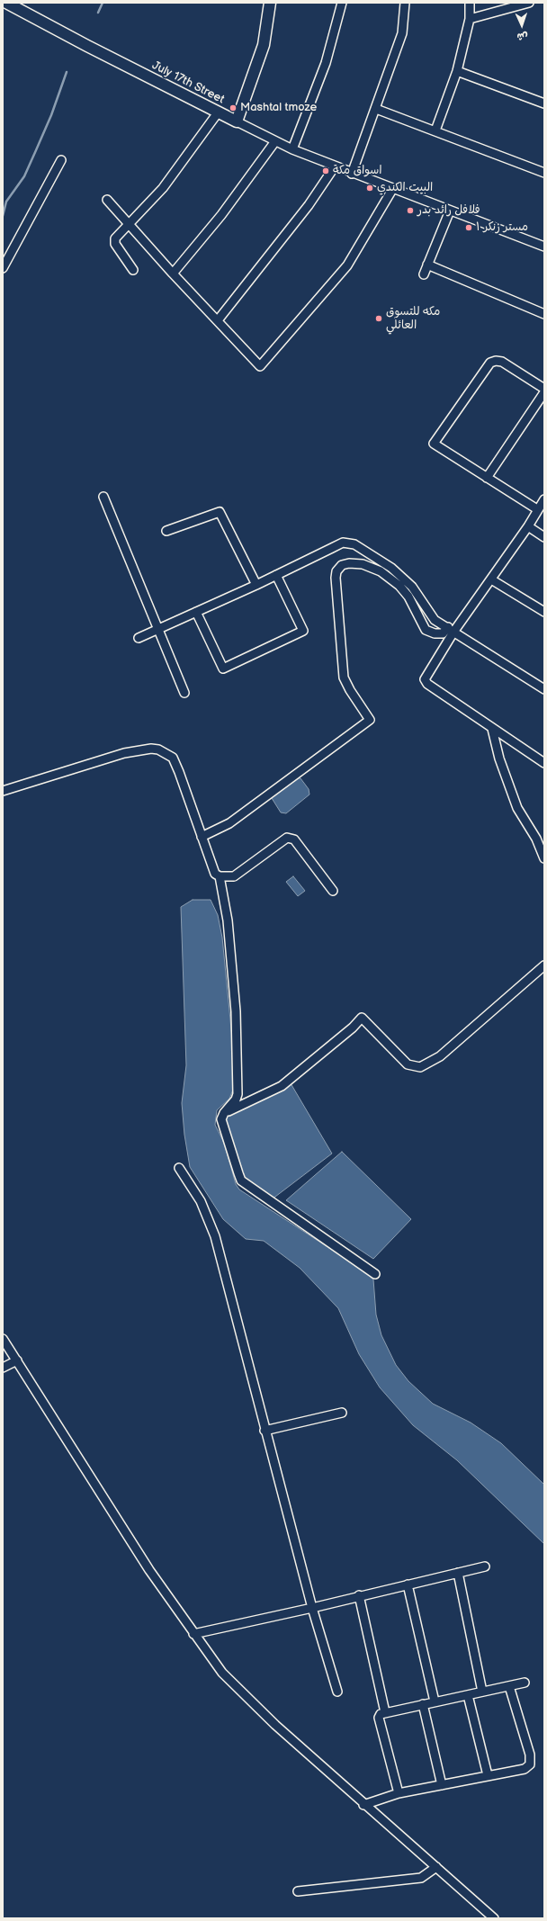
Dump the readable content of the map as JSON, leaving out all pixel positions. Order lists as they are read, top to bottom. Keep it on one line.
{"streets":{"main road":["July 17th Street"]},"places":["Mashtal tmoze","اسواق مكة","البيت الكندي","فلافل رائد بدر","مستر زنكر ١","مكه للتسوق العائلي"],"north":"bottom"}
